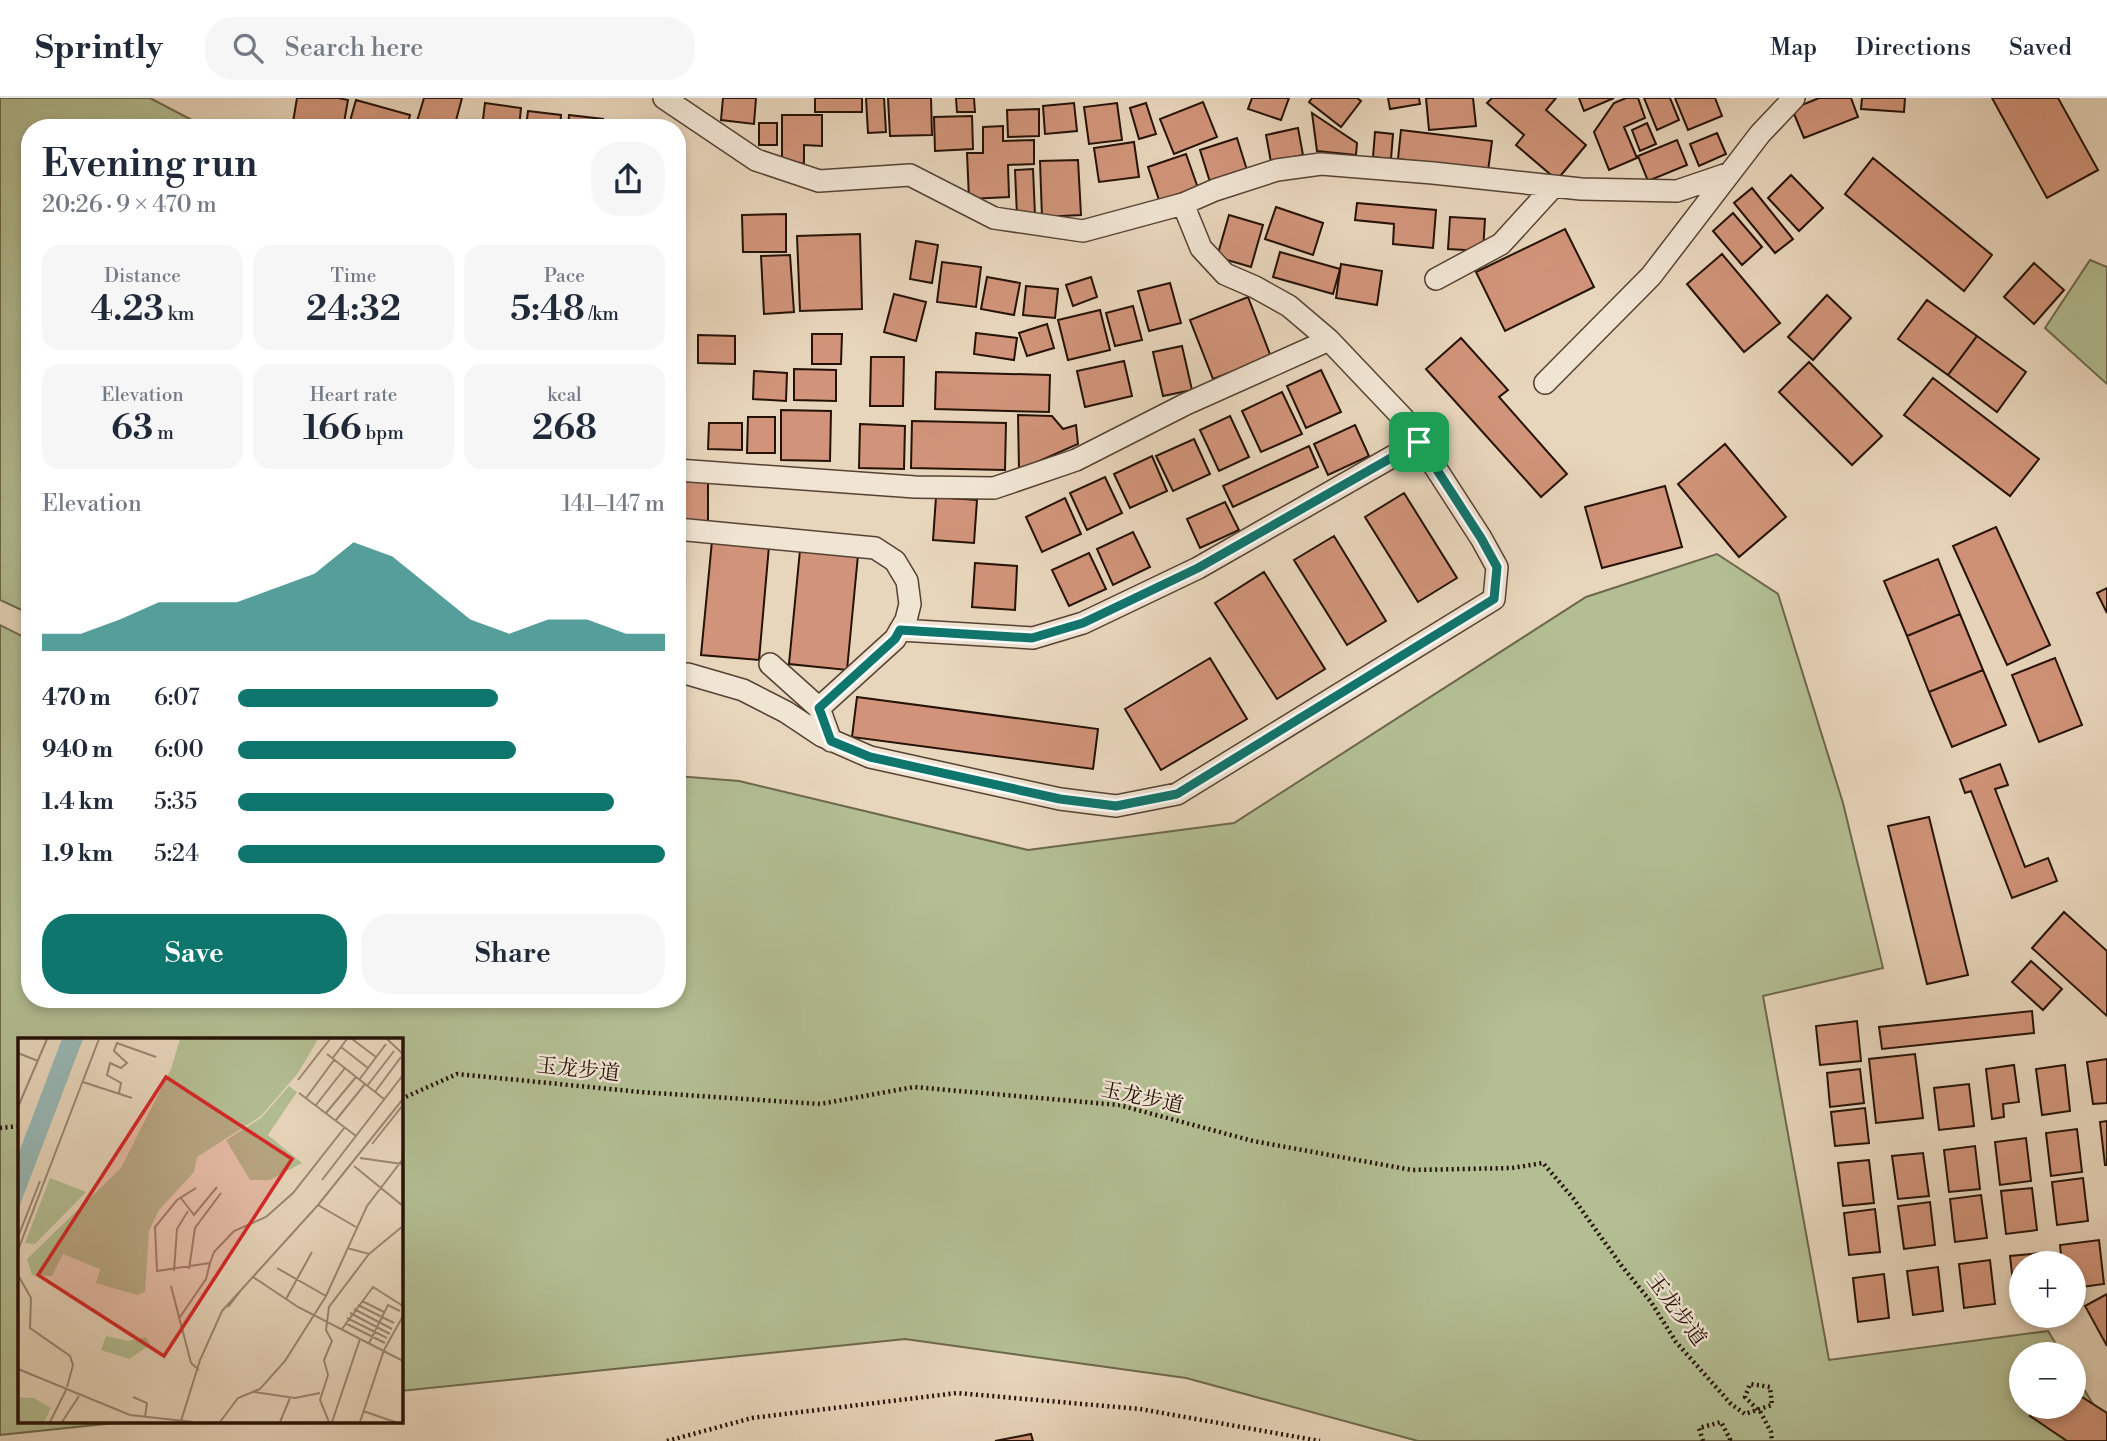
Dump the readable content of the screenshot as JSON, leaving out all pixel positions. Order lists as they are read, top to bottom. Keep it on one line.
{"streets":{"path":["玉龙步道"]},"page":{"header":"Sprintly","search":"Search here","nav":["Map","Directions","Saved"],"heading":["Evening run","20:26 · 9 × 470 m"],"stats":[["Distance","4.23 km"],["Time","24:32"],["Pace","5:48 /km"],["Elevation","63 m"],["Heart rate","166 bpm"],["kcal","268"]],"chart":["Elevation","141–147 m"],"list":[{"name":"470 m","note":"6:07"},{"name":"940 m","note":"6:00"},{"name":"1.4 km","note":"5:35"},{"name":"1.9 km","note":"5:24"}],"buttons":["Save","Share"],"map_buttons":["+","−"]}}
